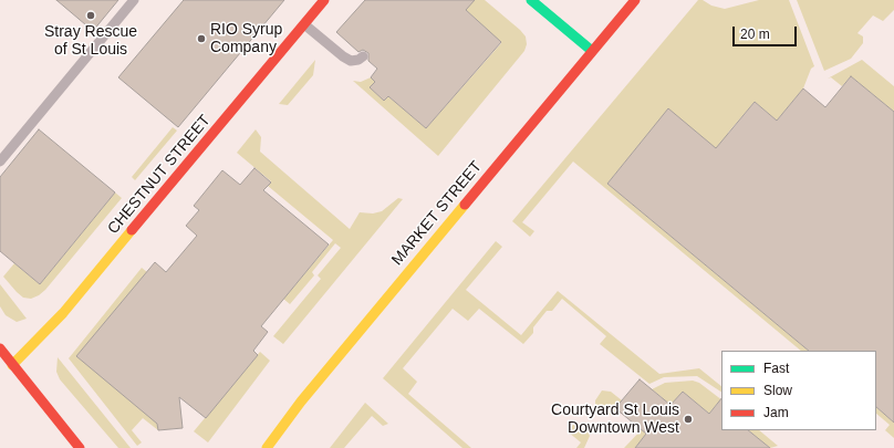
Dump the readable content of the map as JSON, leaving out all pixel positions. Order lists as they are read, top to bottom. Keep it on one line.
{"streets":{"main road":["CHESTNUT STREET","MARKET STREET"]},"places":["Stray Rescue of St Louis","RIO Syrup Company","Courtyard St Louis Downtown West"],"legend":["Fast","Slow","Jam"],"scale_bar":"20 m"}
